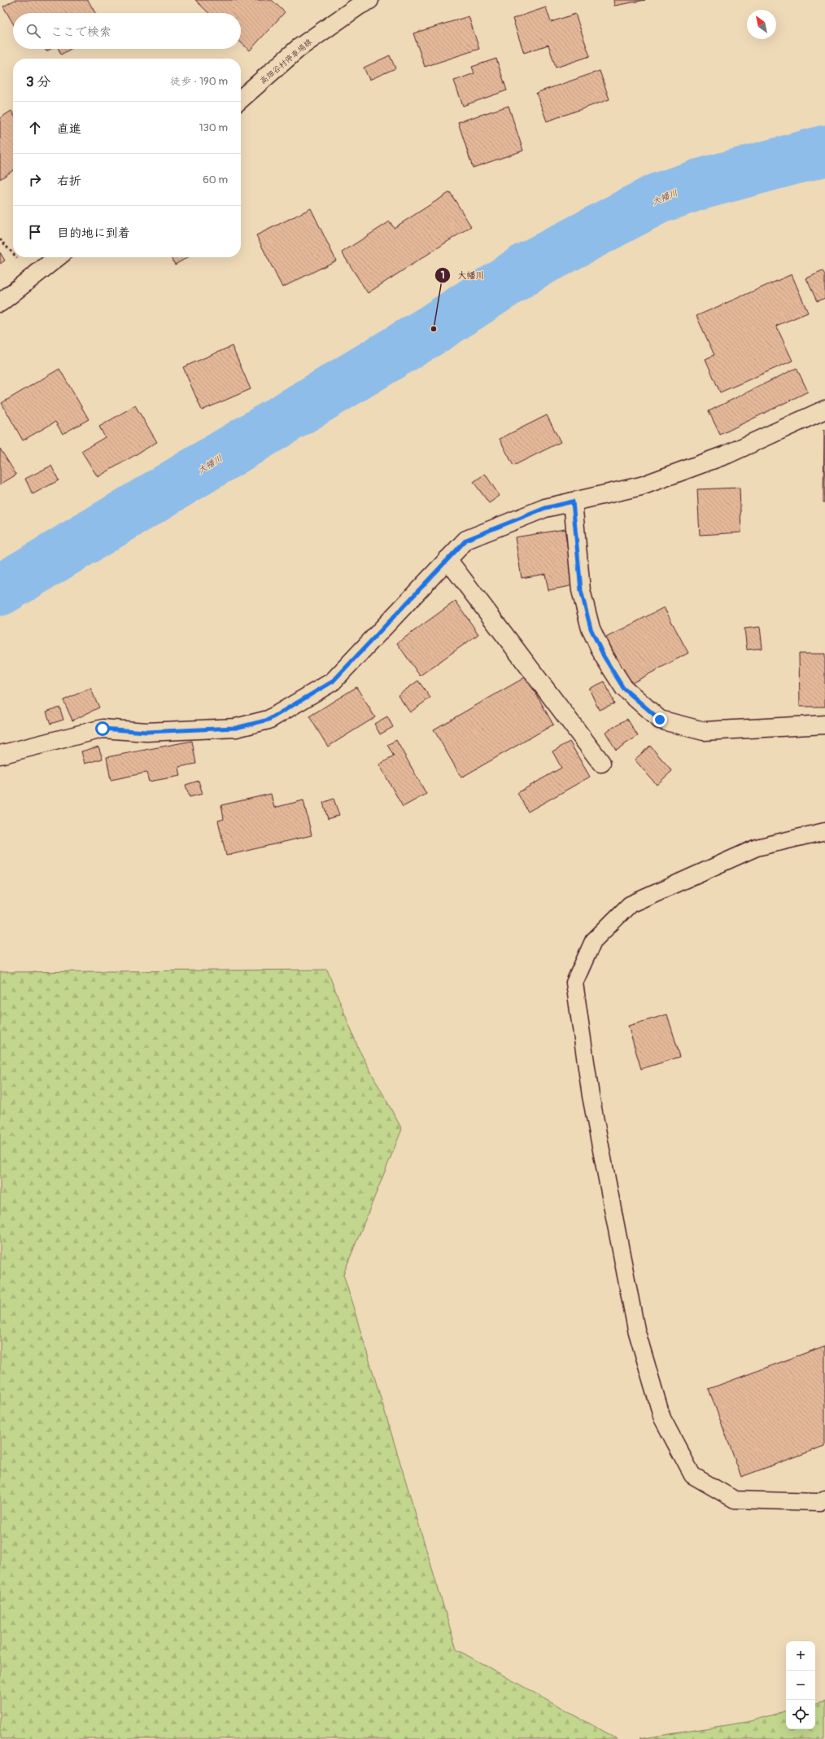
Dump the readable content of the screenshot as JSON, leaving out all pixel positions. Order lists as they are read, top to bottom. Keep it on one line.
{"streets":{"street":["高畑谷村停車場線"]},"water":["大幡川"],"places":["大幡川"],"north":"top left","page":{"search":"ここで検索","heading":["3 分","徒歩 · 190 m"],"list":[["直進","130 m"],["右折","60 m"],"目的地に到着"],"map_buttons":["+","−"]}}
